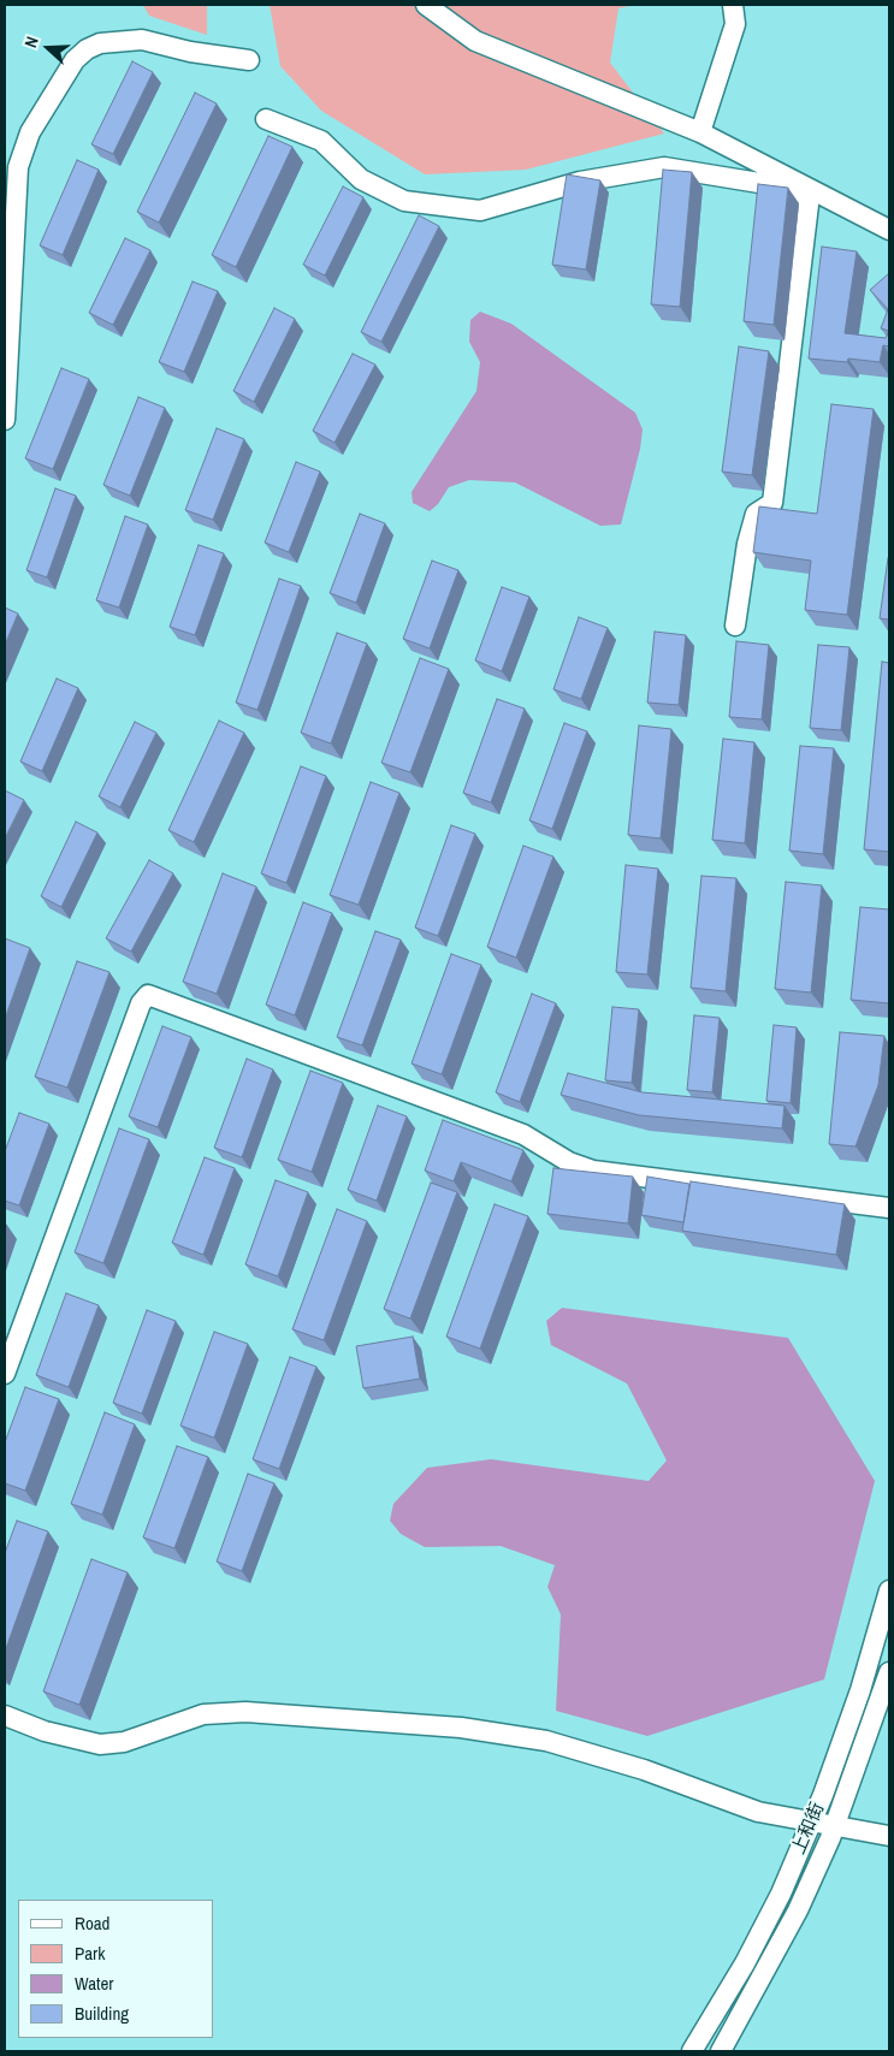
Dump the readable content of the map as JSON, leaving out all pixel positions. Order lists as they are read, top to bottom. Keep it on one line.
{"streets":{"street":["上和街"]},"legend":["Road","Park","Water","Building"],"north":"left"}
